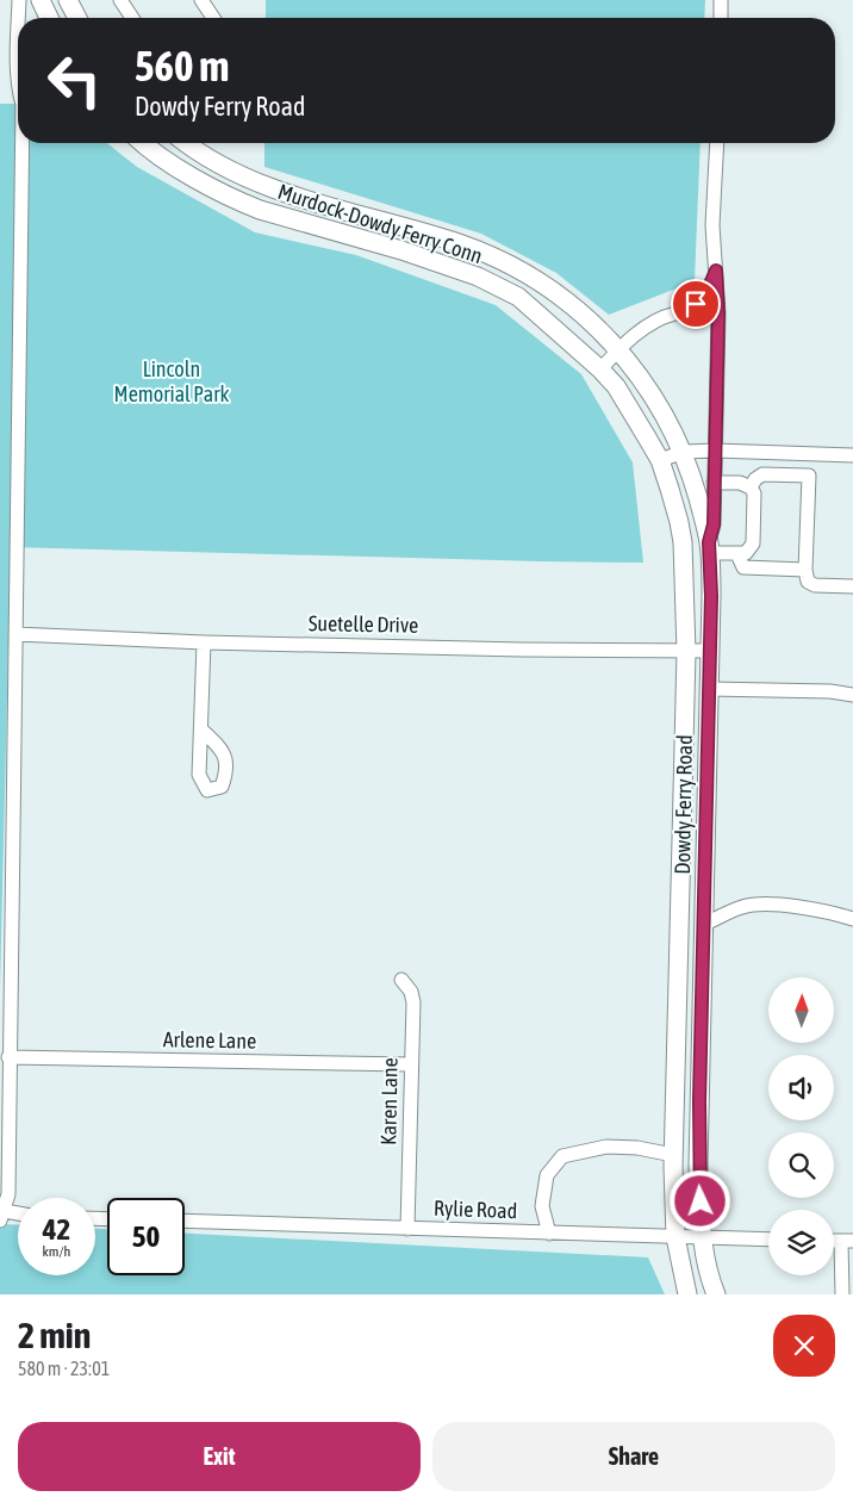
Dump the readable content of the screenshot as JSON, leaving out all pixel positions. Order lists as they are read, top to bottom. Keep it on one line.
{"streets":{"main road":["Murdock-Dowdy Ferry Conn","Dowdy Ferry Road"],"street":["Suetelle Drive","Arlene Lane","Karen Lane","Rylie Road"]},"crossings":[["Murdock-Dowdy Ferry Conn","Dowdy Ferry Road"],["Suetelle Drive","Dowdy Ferry Road"],["Dowdy Ferry Road","Rylie Road"],["Arlene Lane","Karen Lane"],["Karen Lane","Rylie Road"]],"parks":["Lincoln Memorial Park"],"north":"top","page":{"turn":["560 m","Dowdy Ferry Road"],"speed":"42 km/h","limit":"50","heading":["2 min","580 m · 23:01"],"buttons":["Exit","Share"]}}
